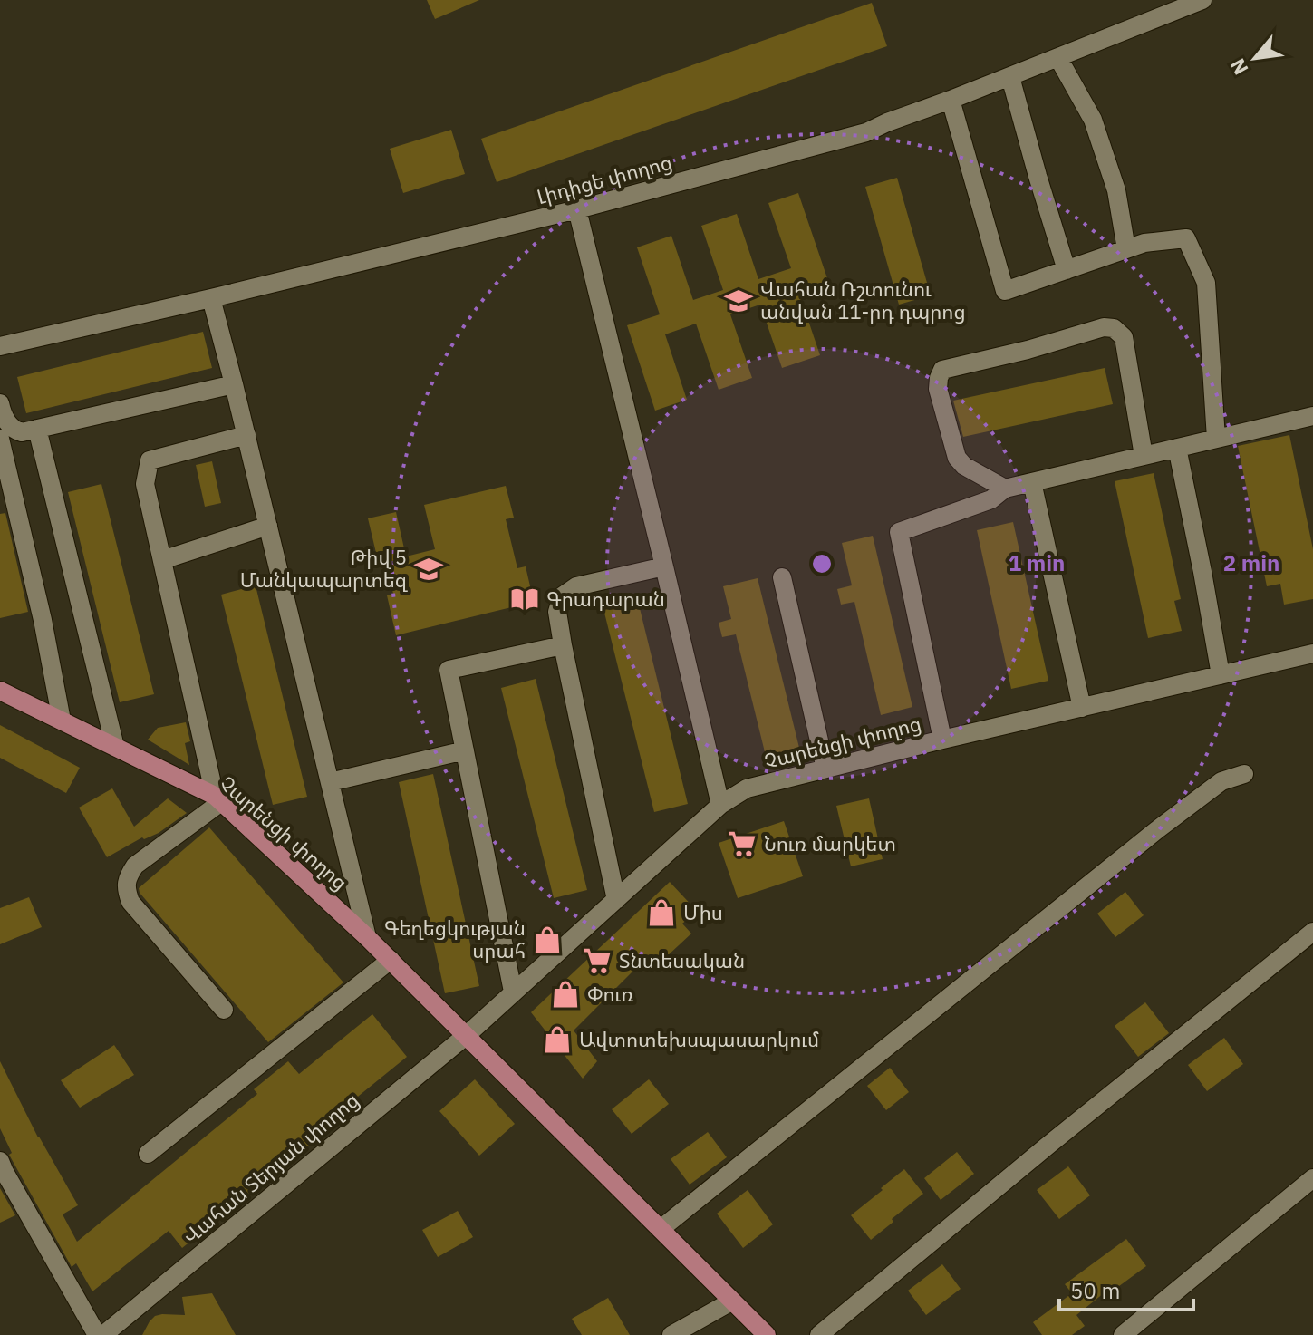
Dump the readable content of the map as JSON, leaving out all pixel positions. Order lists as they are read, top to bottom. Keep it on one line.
{"streets":{"main road":["Չարենցի փողոց"],"street":["Լիդիցե փողոց","Վահան Տերյան փողոց"]},"crossings":[["Չարենցի փողոց","Վահան Տերյան փողոց"]],"places":{"school or university":["Վահան Ռշտունու անվան 11-րդ դպրոց","Թիվ 5 Մանկապարտեզ"],"library":["Գրադարան"],"supermarket":["Նուռ մարկետ","Տնտեսական"],"shop":["Միս","Գեղեցկության սրահ","Փուռ","Ավտոտեխսպասարկում"]},"scale_bar":"50 m","north":"bottom left","rings":["1 min","2 min"]}
